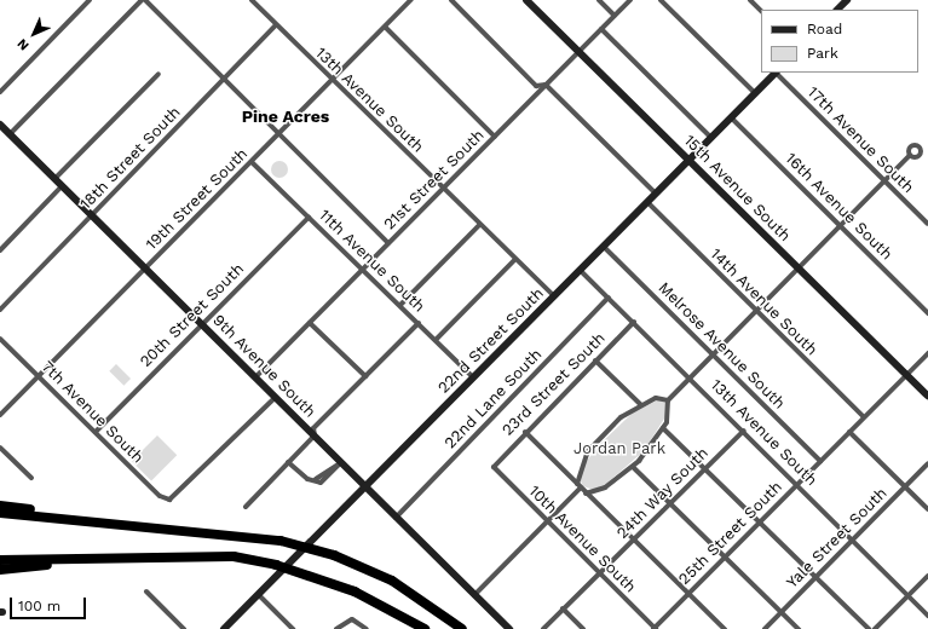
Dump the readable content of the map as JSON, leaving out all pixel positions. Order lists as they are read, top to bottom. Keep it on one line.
{"streets":{"street":["13th Avenue South","17th Avenue South","18th Street South","21st Street South","15th Avenue South","19th Street South","16th Avenue South","11th Avenue South","14th Avenue South","20th Street South","22nd Street South","Melrose Avenue South","9th Avenue South","23rd Street South","22nd Lane South","7th Avenue South","24th Way South","25th Street South","Yale Street South","10th Avenue South"]},"crossings":[["13th Avenue South","18th Street South"],["13th Avenue South","21st Street South"],["13th Avenue South","19th Street South"],["13th Avenue South","22nd Street South"],["13th Avenue South","23rd Street South"],["13th Avenue South","22nd Lane South"],["13th Avenue South","24th Way South"],["13th Avenue South","25th Street South"],["13th Avenue South","Yale Street South"],["17th Avenue South","22nd Street South"],["18th Street South","9th Avenue South"],["21st Street South","15th Avenue South"],["21st Street South","11th Avenue South"],["21st Street South","9th Avenue South"],["15th Avenue South","22nd Street South"],["15th Avenue South","25th Street South"],["19th Street South","11th Avenue South"],["19th Street South","9th Avenue South"],["19th Street South","7th Avenue South"],["16th Avenue South","22nd Street South"],["11th Avenue South","20th Street South"],["11th Avenue South","22nd Street South"],["14th Avenue South","22nd Street South"],["14th Avenue South","25th Street South"],["20th Street South","9th Avenue South"],["20th Street South","7th Avenue South"],["22nd Street South","Melrose Avenue South"],["22nd Street South","9th Avenue South"],["Melrose Avenue South","25th Street South"],["9th Avenue South","22nd Lane South"],["9th Avenue South","7th Avenue South"],["23rd Street South","10th Avenue South"],["24th Way South","10th Avenue South"],["25th Street South","10th Avenue South"]],"districts":["Pine Acres"],"parks":["Jordan Park"],"legend":["Road","Park"],"scale_bar":"100 m","north":"bottom left"}
